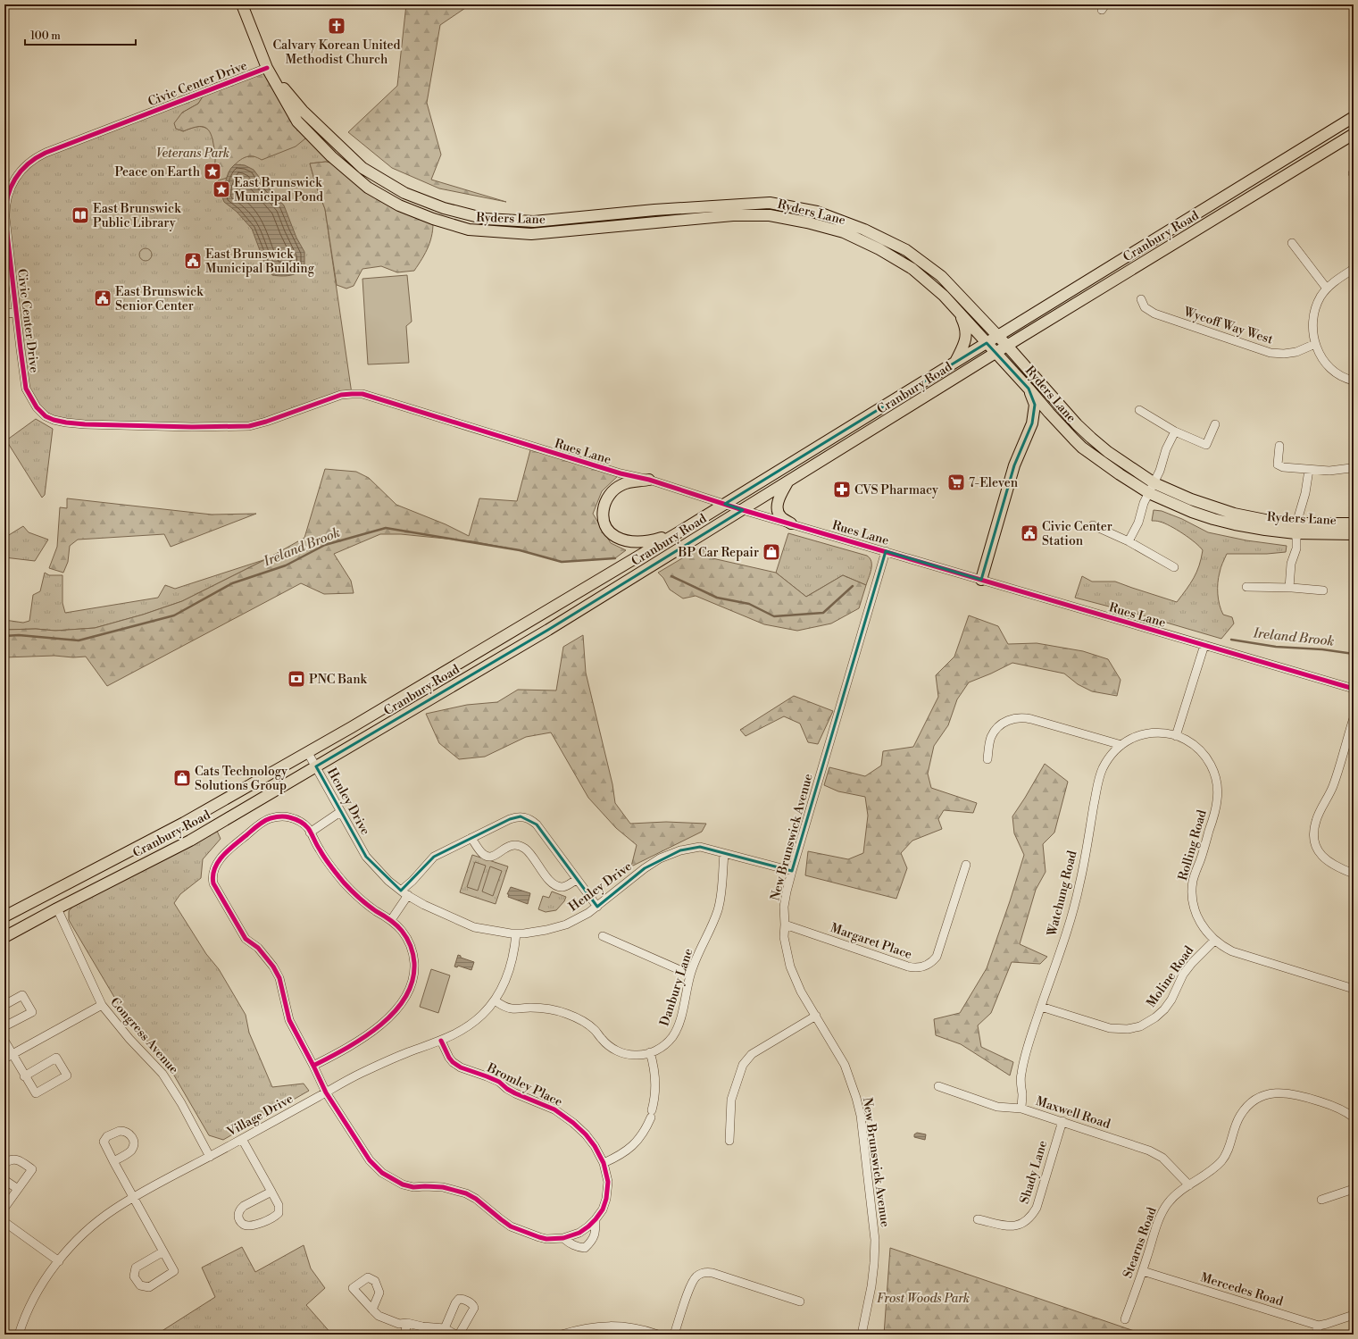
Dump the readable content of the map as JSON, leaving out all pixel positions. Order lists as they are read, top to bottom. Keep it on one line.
{"streets":{"main road":["Ryders Lane","Cranbury Road"],"street":["Civic Center Drive","Wycoff Way West","Rues Lane","Henley Drive","New Brunswick Avenue","Rolling Road","Watchung Road","Margaret Place","Moline Road","Danbury Lane","Congress Avenue","Bromley Place","Maxwell Road","Village Drive","Shady Lane","Stearns Road","Mercedes Road"]},"crossings":[["Civic Center Drive","Ryders Lane"],["Civic Center Drive","Rues Lane"],["Ryders Lane","Cranbury Road"],["Cranbury Road","Rues Lane"],["Cranbury Road","Henley Drive"],["Cranbury Road","Congress Avenue"],["Rues Lane","New Brunswick Avenue"],["Henley Drive","New Brunswick Avenue"],["Henley Drive","Danbury Lane"],["Henley Drive","Village Drive"],["New Brunswick Avenue","Margaret Place"],["Rolling Road","Watchung Road"],["Rolling Road","Moline Road"],["Watchung Road","Moline Road"],["Watchung Road","Maxwell Road"],["Danbury Lane","Village Drive"],["Congress Avenue","Village Drive"],["Bromley Place","Village Drive"],["Maxwell Road","Shady Lane"],["Maxwell Road","Stearns Road"],["Stearns Road","Mercedes Road"]],"water":["Ireland Brook"],"parks":["Veterans Park","Frost Woods Park"],"places":{"church":["Calvary Korean United Methodist Church"],"place":["Peace on Earth","East Brunswick Municipal Pond"],"library":["East Brunswick Public Library"],"public building":["East Brunswick Municipal Building","East Brunswick Senior Center","Civic Center Station"],"supermarket":["7-Eleven"],"pharmacy":["CVS Pharmacy"],"shop":["BP Car Repair","Cats Technology Solutions Group"],"bank":["PNC Bank"]},"scale_bar":"100 m"}
